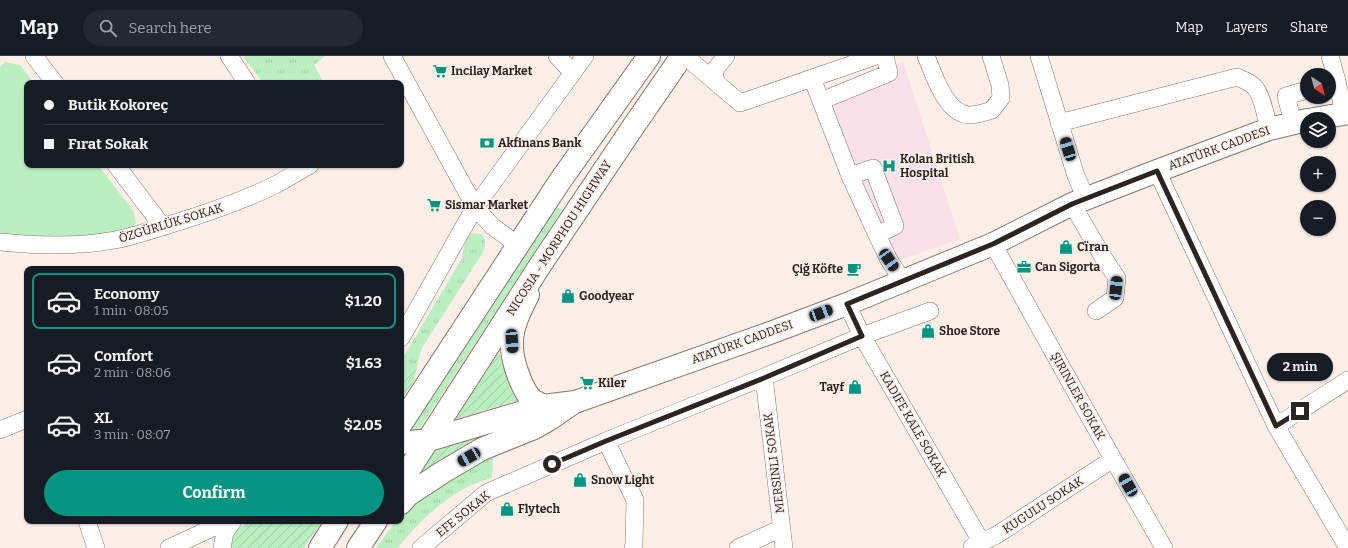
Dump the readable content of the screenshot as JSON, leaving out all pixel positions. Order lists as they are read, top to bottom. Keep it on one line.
{"streets":{"main road":["ATATÜRK CADDESI","NICOSIA - MORPHOU HIGHWAY"],"street":["ÖZGÜRLÜK SOKAK","ŞIRINLER SOKAK","KADIFE KALE SOKAK","MERSINLI SOKAK","KUGULU SOKAK","EFE SOKAK"]},"crossings":[["ATATÜRK CADDESI","NICOSIA - MORPHOU HIGHWAY"],["ATATÜRK CADDESI","ŞIRINLER SOKAK"],["ATATÜRK CADDESI","KADIFE KALE SOKAK"],["ŞIRINLER SOKAK","KUGULU SOKAK"],["KADIFE KALE SOKAK","KUGULU SOKAK"],["KADIFE KALE SOKAK","EFE SOKAK"],["MERSINLI SOKAK","EFE SOKAK"]],"places":{"supermarket":["Incilay Market","Sismar Market","Kiler"],"bank":["Akfinans Bank"],"hospital":["Kolan British Hospital"],"shop":["Cïran","Goodyear","Shoe Store","Tayf","Snow Light","Flytech"],"office":["Can Sigorta"],"cafe":["Çiğ Köfte"]},"north":"bottom right","page":{"header":"Map","search":"Search here","nav":["Map","Layers","Share"],"map_buttons":["+","−"],"banner":["Butik Kokoreç","Fırat Sokak"],"list":[{"name":"Economy","note":"1 min · 08:05","value":"$1.20"},{"name":"Comfort","note":"2 min · 08:06","value":"$1.63"},{"name":"XL","note":"3 min · 08:07","value":"$2.05"}],"bubble":"2 min","buttons":"Confirm"}}
